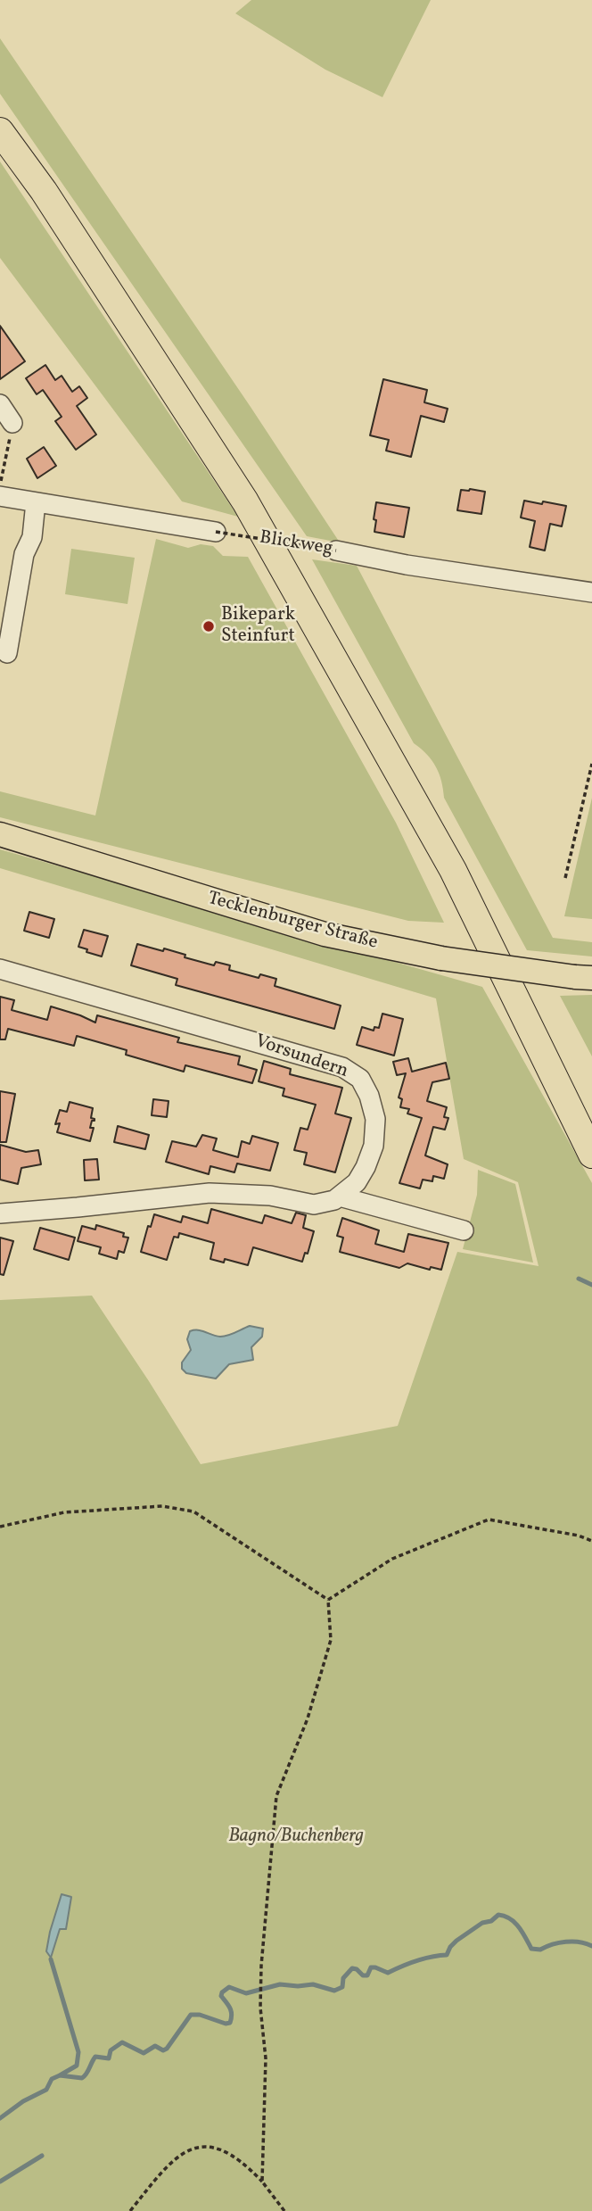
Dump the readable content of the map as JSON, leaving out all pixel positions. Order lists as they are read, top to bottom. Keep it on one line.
{"streets":{"main road":["Tecklenburger Straße"],"street":["Blickweg","Vorsundern"]},"parks":["Bagno/Buchenberg"],"places":["Bikepark Steinfurt"]}
